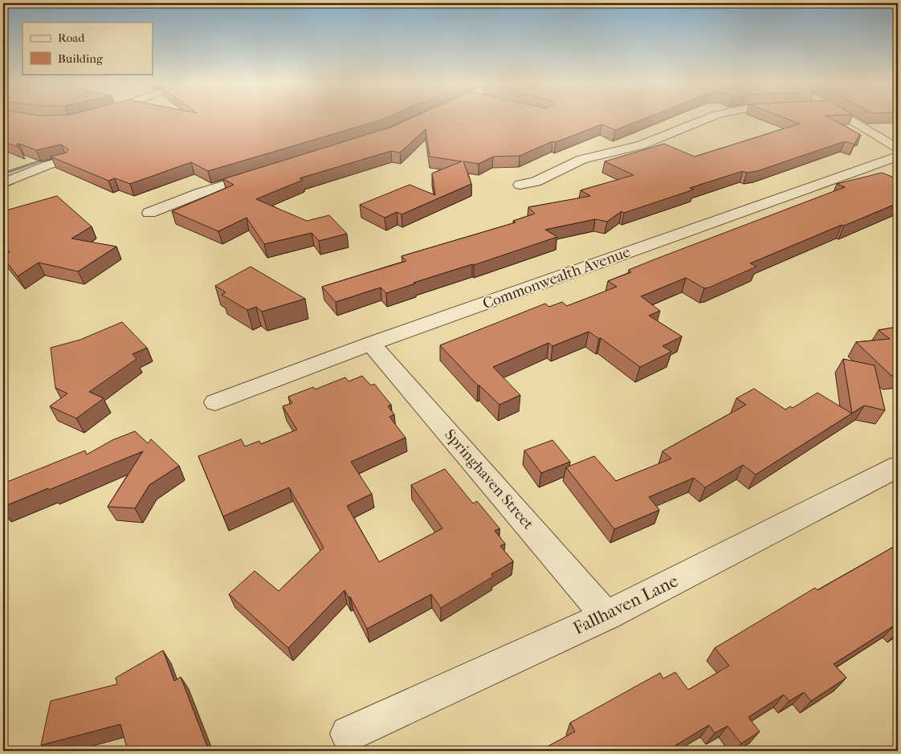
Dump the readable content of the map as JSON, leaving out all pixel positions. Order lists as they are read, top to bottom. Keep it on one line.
{"streets":{"street":["Commonwealth Avenue","Springhaven Street","Fallhaven Lane"]},"crossings":[["Commonwealth Avenue","Springhaven Street"],["Springhaven Street","Fallhaven Lane"]],"legend":["Road","Building"]}
